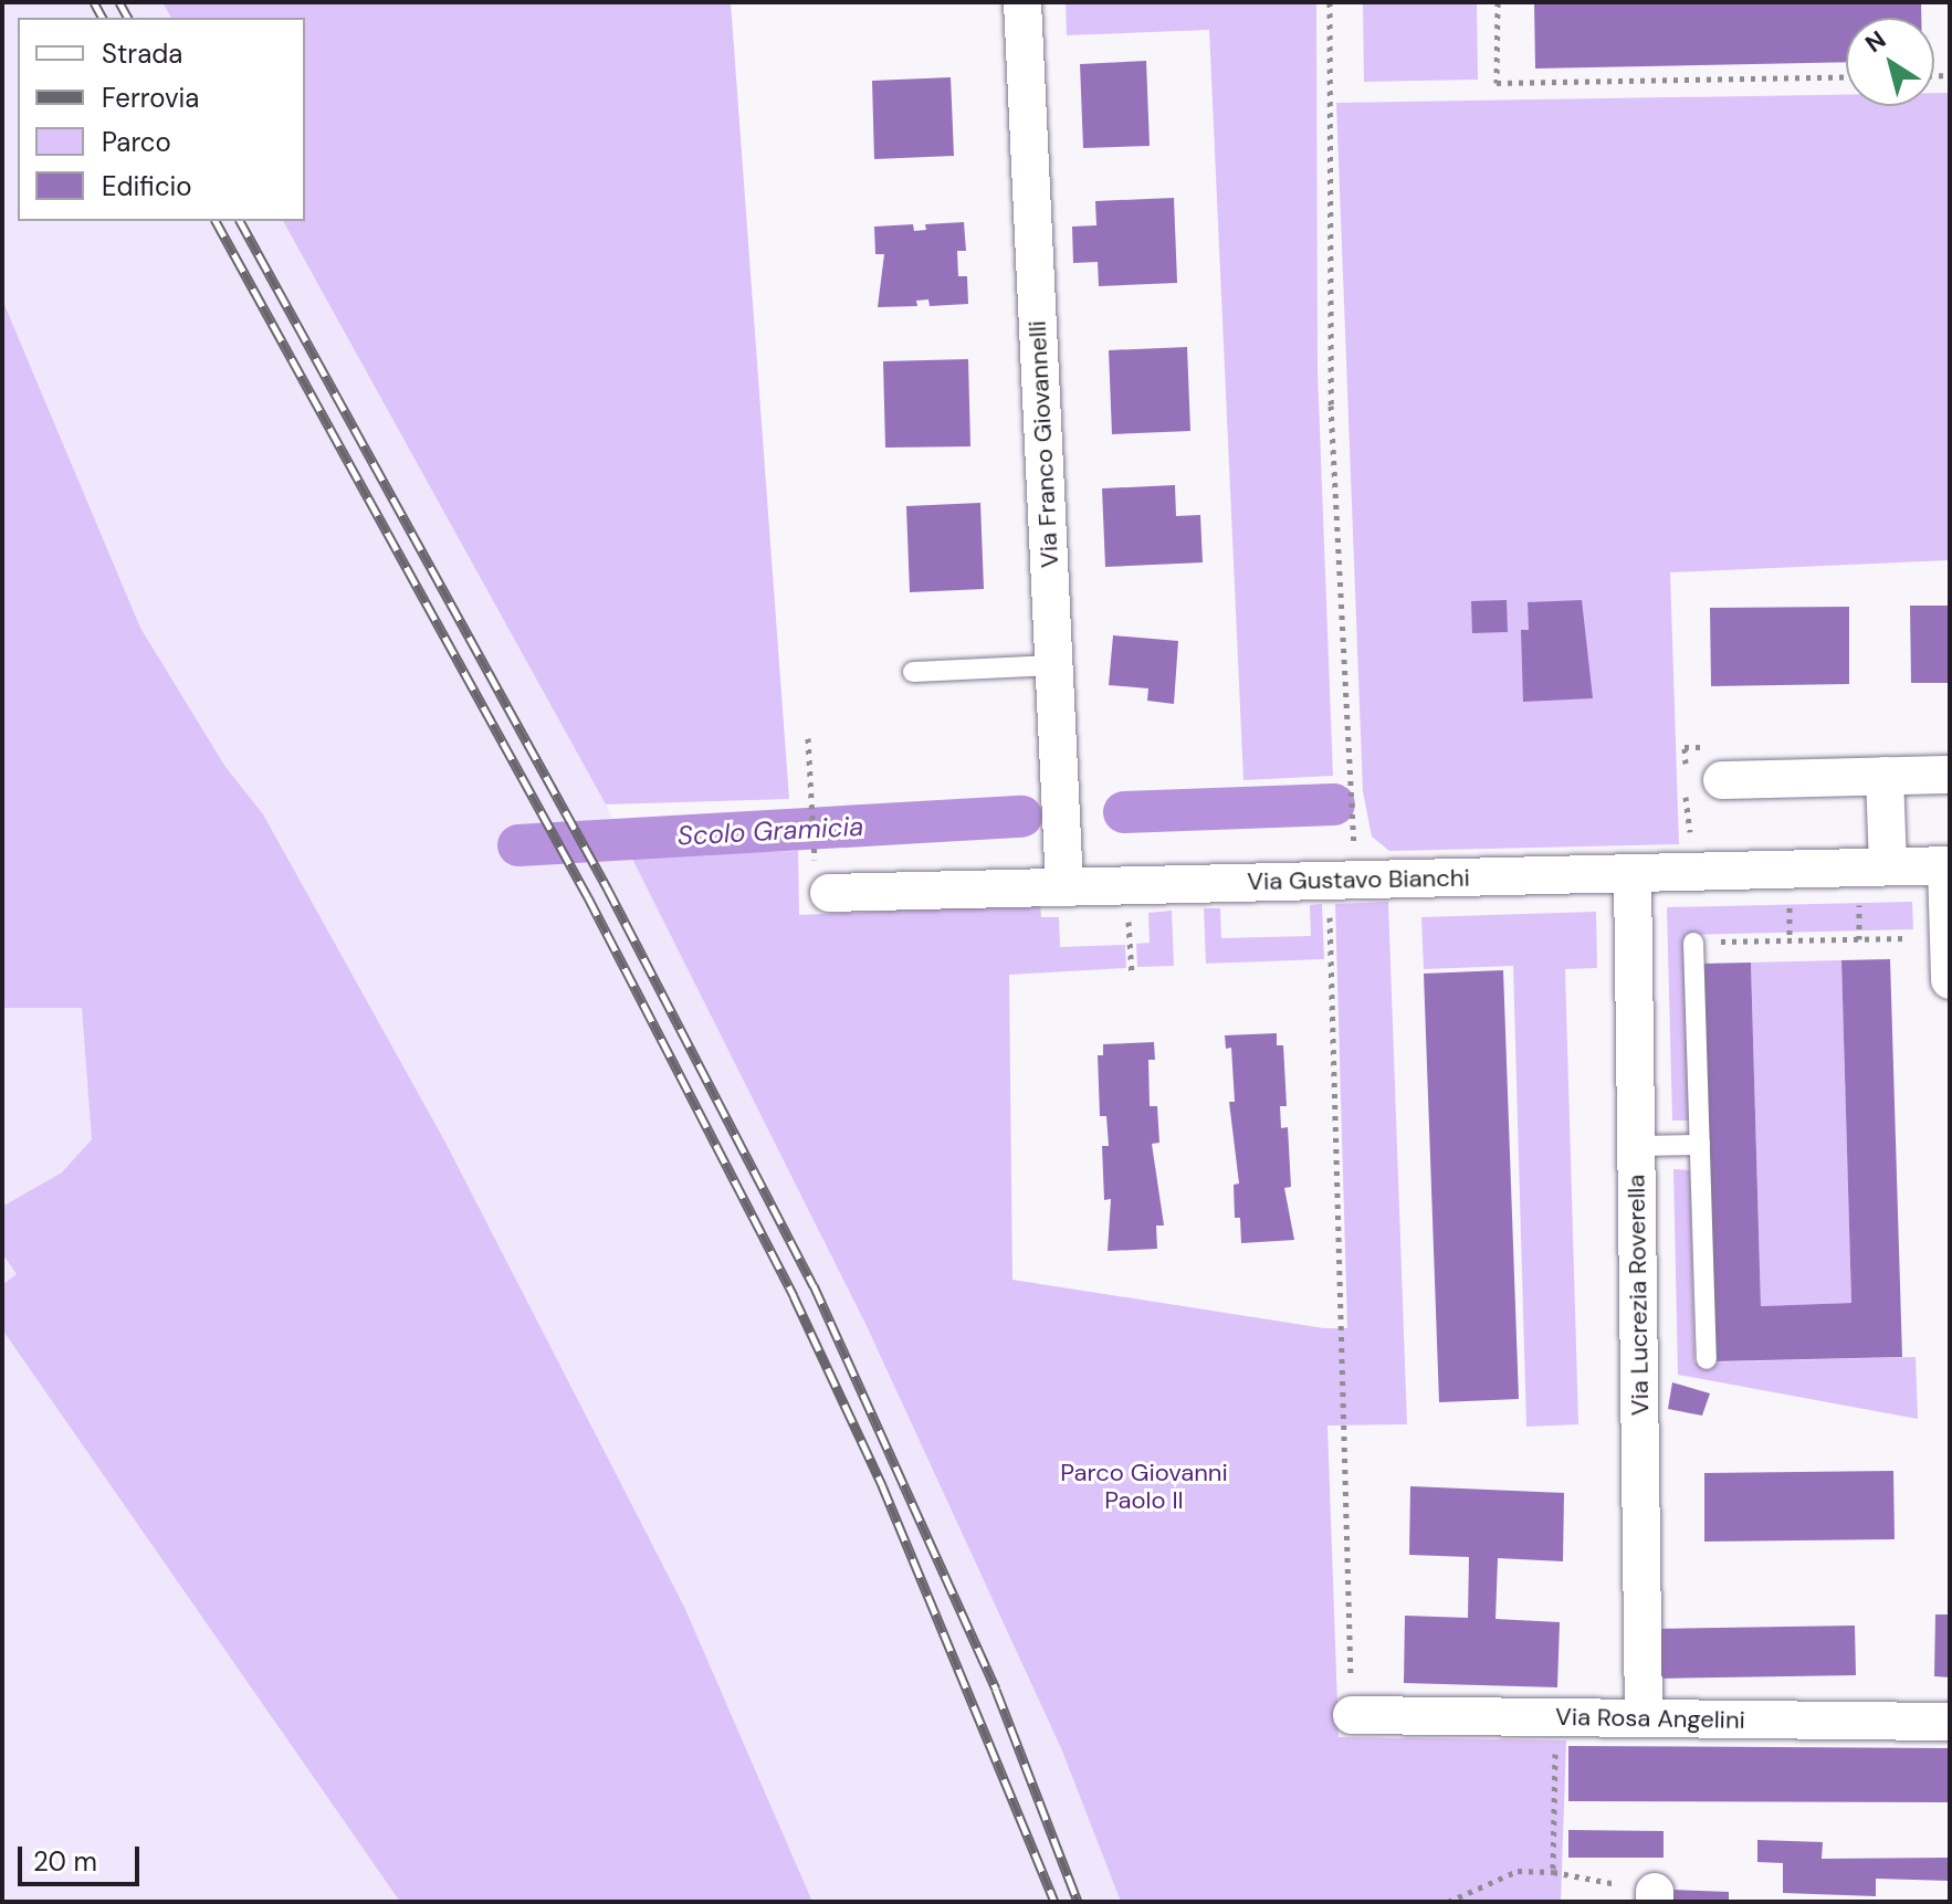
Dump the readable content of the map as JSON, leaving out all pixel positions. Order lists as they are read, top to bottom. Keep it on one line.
{"streets":{"street":["Via Franco Giovannelli","Via Gustavo Bianchi","Via Lucrezia Roverella","Via Rosa Angelini"]},"crossings":[["Via Franco Giovannelli","Via Gustavo Bianchi"],["Via Gustavo Bianchi","Via Lucrezia Roverella"],["Via Lucrezia Roverella","Via Rosa Angelini"]],"water":["Scolo Gramicia"],"parks":["Parco Giovanni Paolo II"],"legend":["Strada","Ferrovia","Parco","Edificio"],"scale_bar":"20 m","north":"top left"}
